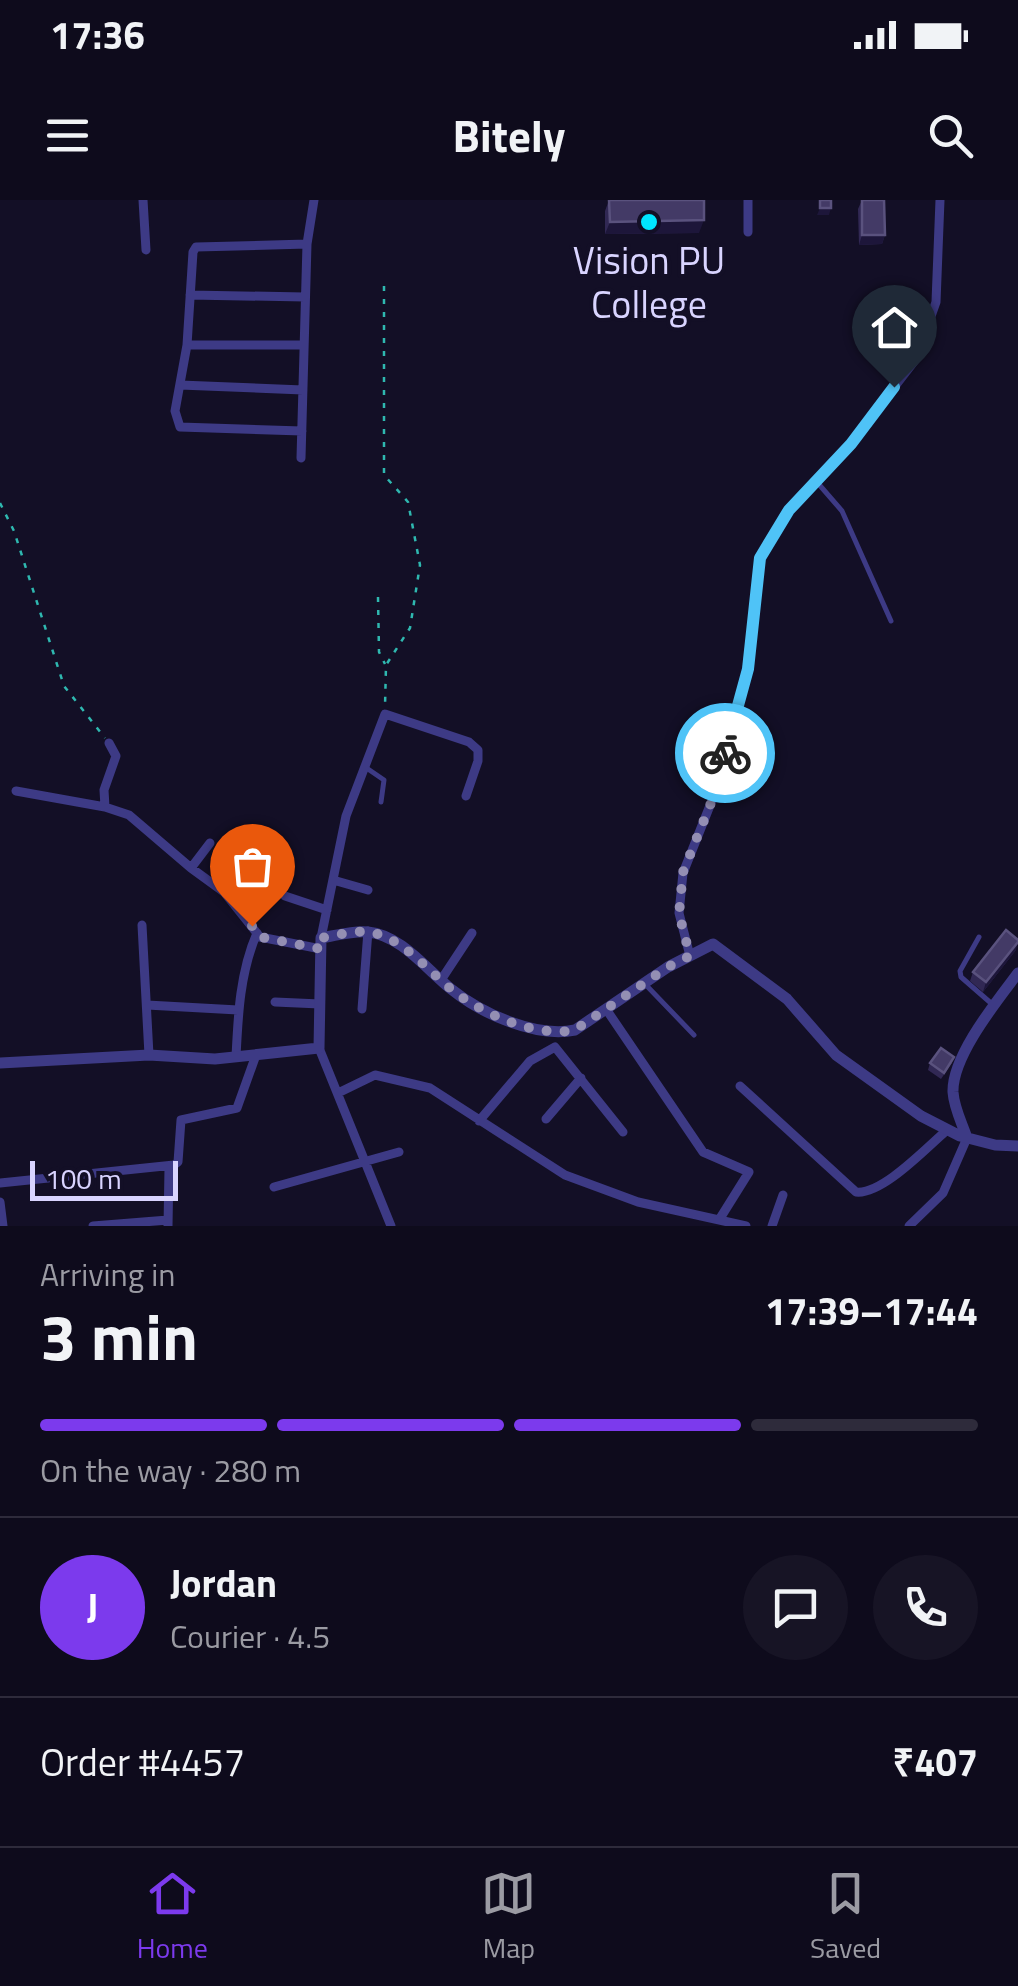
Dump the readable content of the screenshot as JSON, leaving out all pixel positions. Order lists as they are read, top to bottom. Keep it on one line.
{"places":["Vision PU College"],"scale_bar":"100 m","page":{"status":"17:36","header":"Bitely","scale":"100 m","heading":["3 min","Arriving in","17:39–17:44"],"panel":["Jordan","Courier · 4.5","Order #4457","₹407"],"bar":"On the way · 280 m","round":"J","tabs":["Home","Map","Saved"]}}
